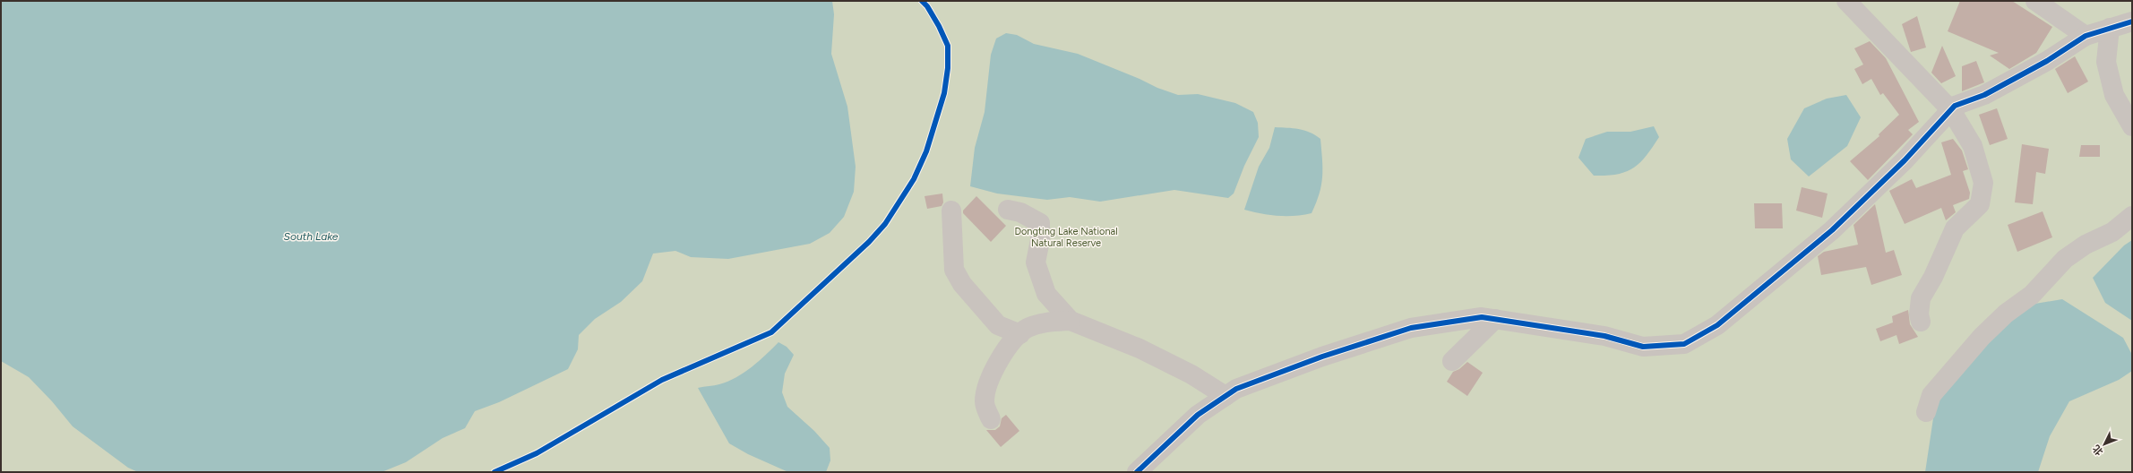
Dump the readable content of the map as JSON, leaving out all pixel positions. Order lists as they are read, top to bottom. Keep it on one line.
{"water":["South Lake"],"parks":["Dongting Lake National Natural Reserve"],"north":"bottom left"}
